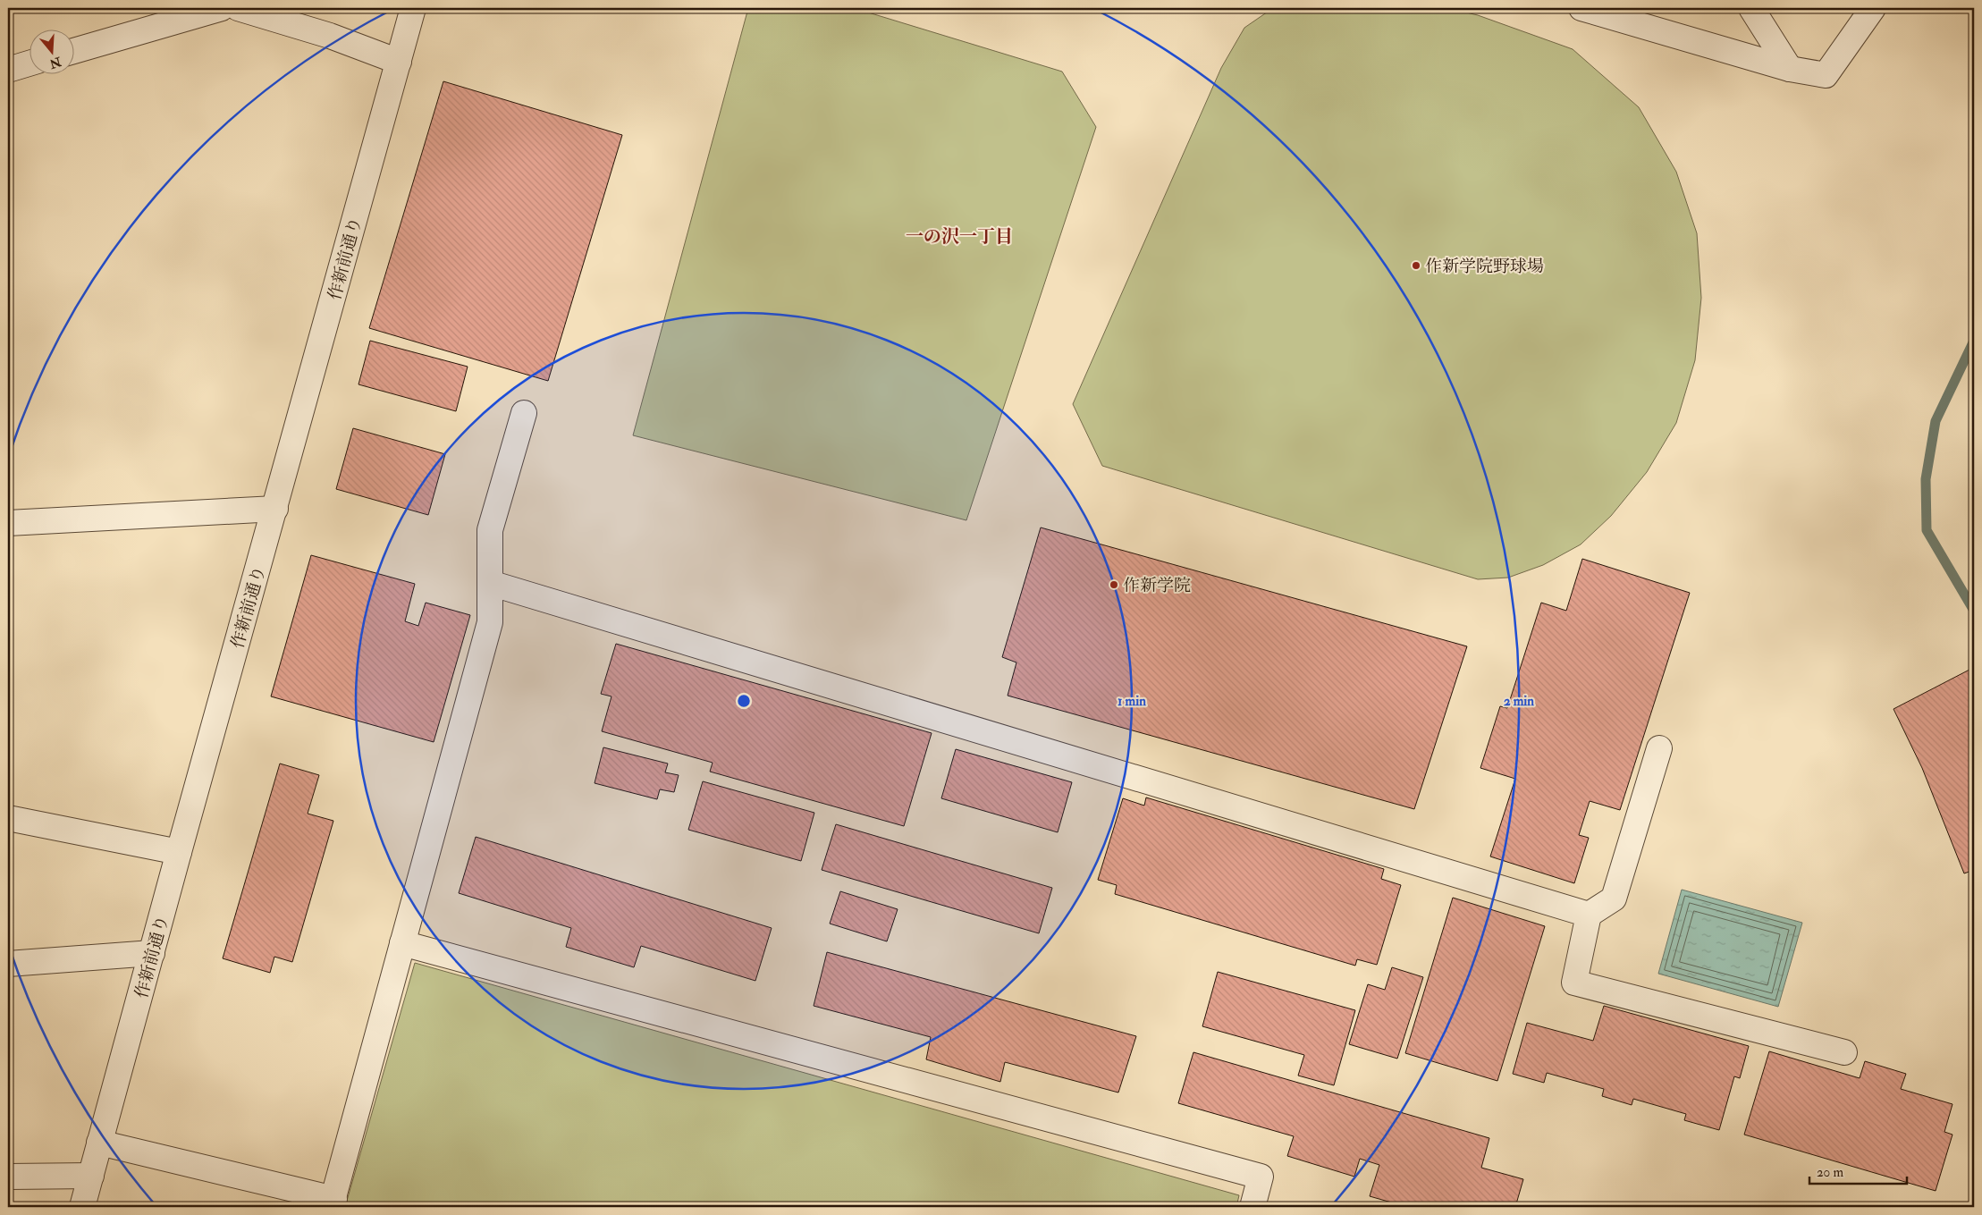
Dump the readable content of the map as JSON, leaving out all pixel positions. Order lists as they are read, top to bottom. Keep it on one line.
{"streets":{"street":["作新前通り"]},"districts":["一の沢一丁目"],"places":["作新学院野球場","作新学院"],"scale_bar":"20 m","north":"bottom","rings":["1 min","2 min"]}
